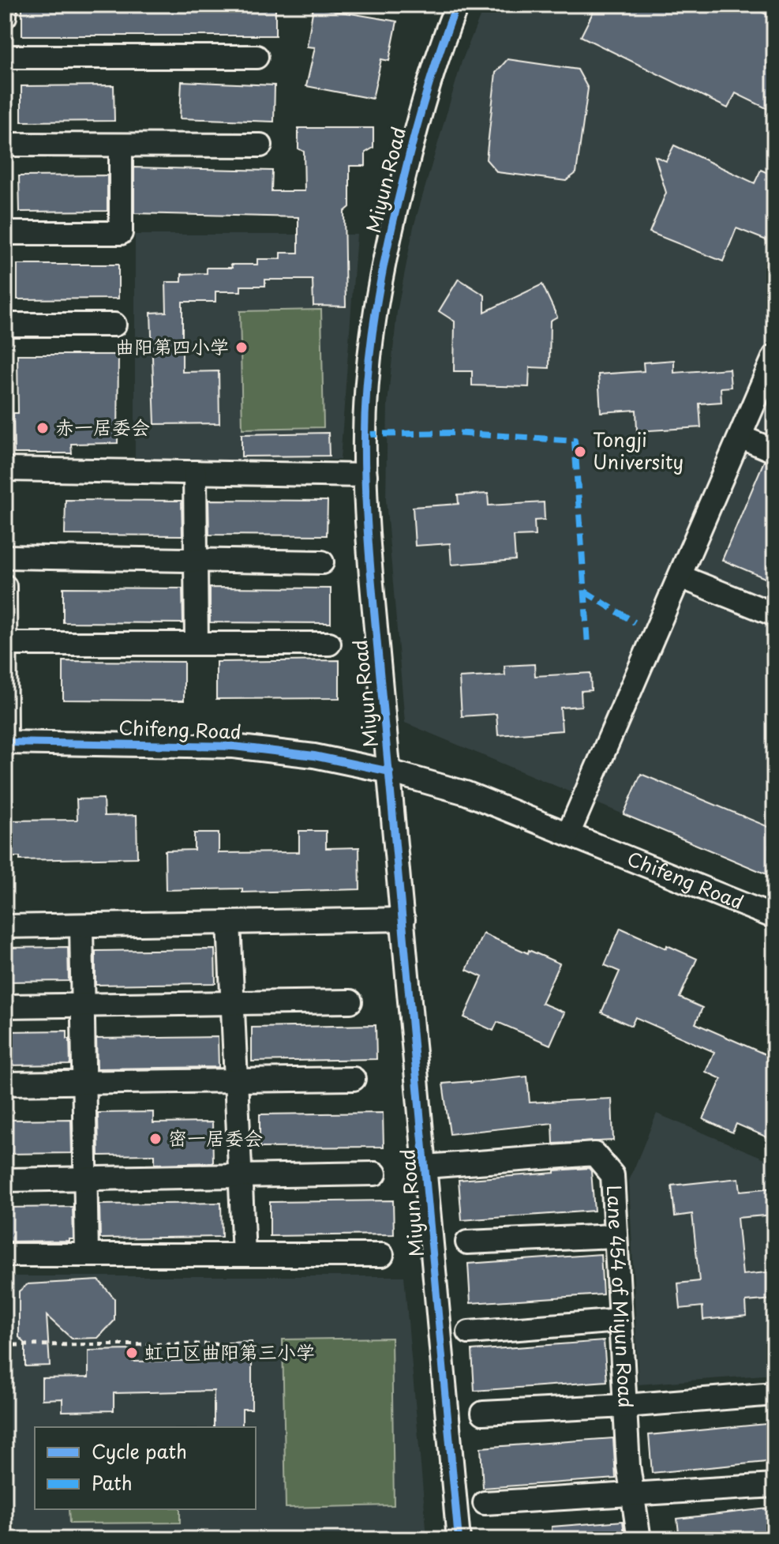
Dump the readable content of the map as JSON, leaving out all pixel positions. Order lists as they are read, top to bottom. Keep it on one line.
{"streets":{"street":["Miyun Road","Chifeng Road","Lane 454 of Miyun Road"]},"crossings":[["Miyun Road","Chifeng Road"],["Miyun Road","Lane 454 of Miyun Road"]],"places":["曲阳第四小学","赤一居委会","Tongji University","密一居委会","虹口区曲阳第三小学"],"legend":["Cycle path","Path"]}
